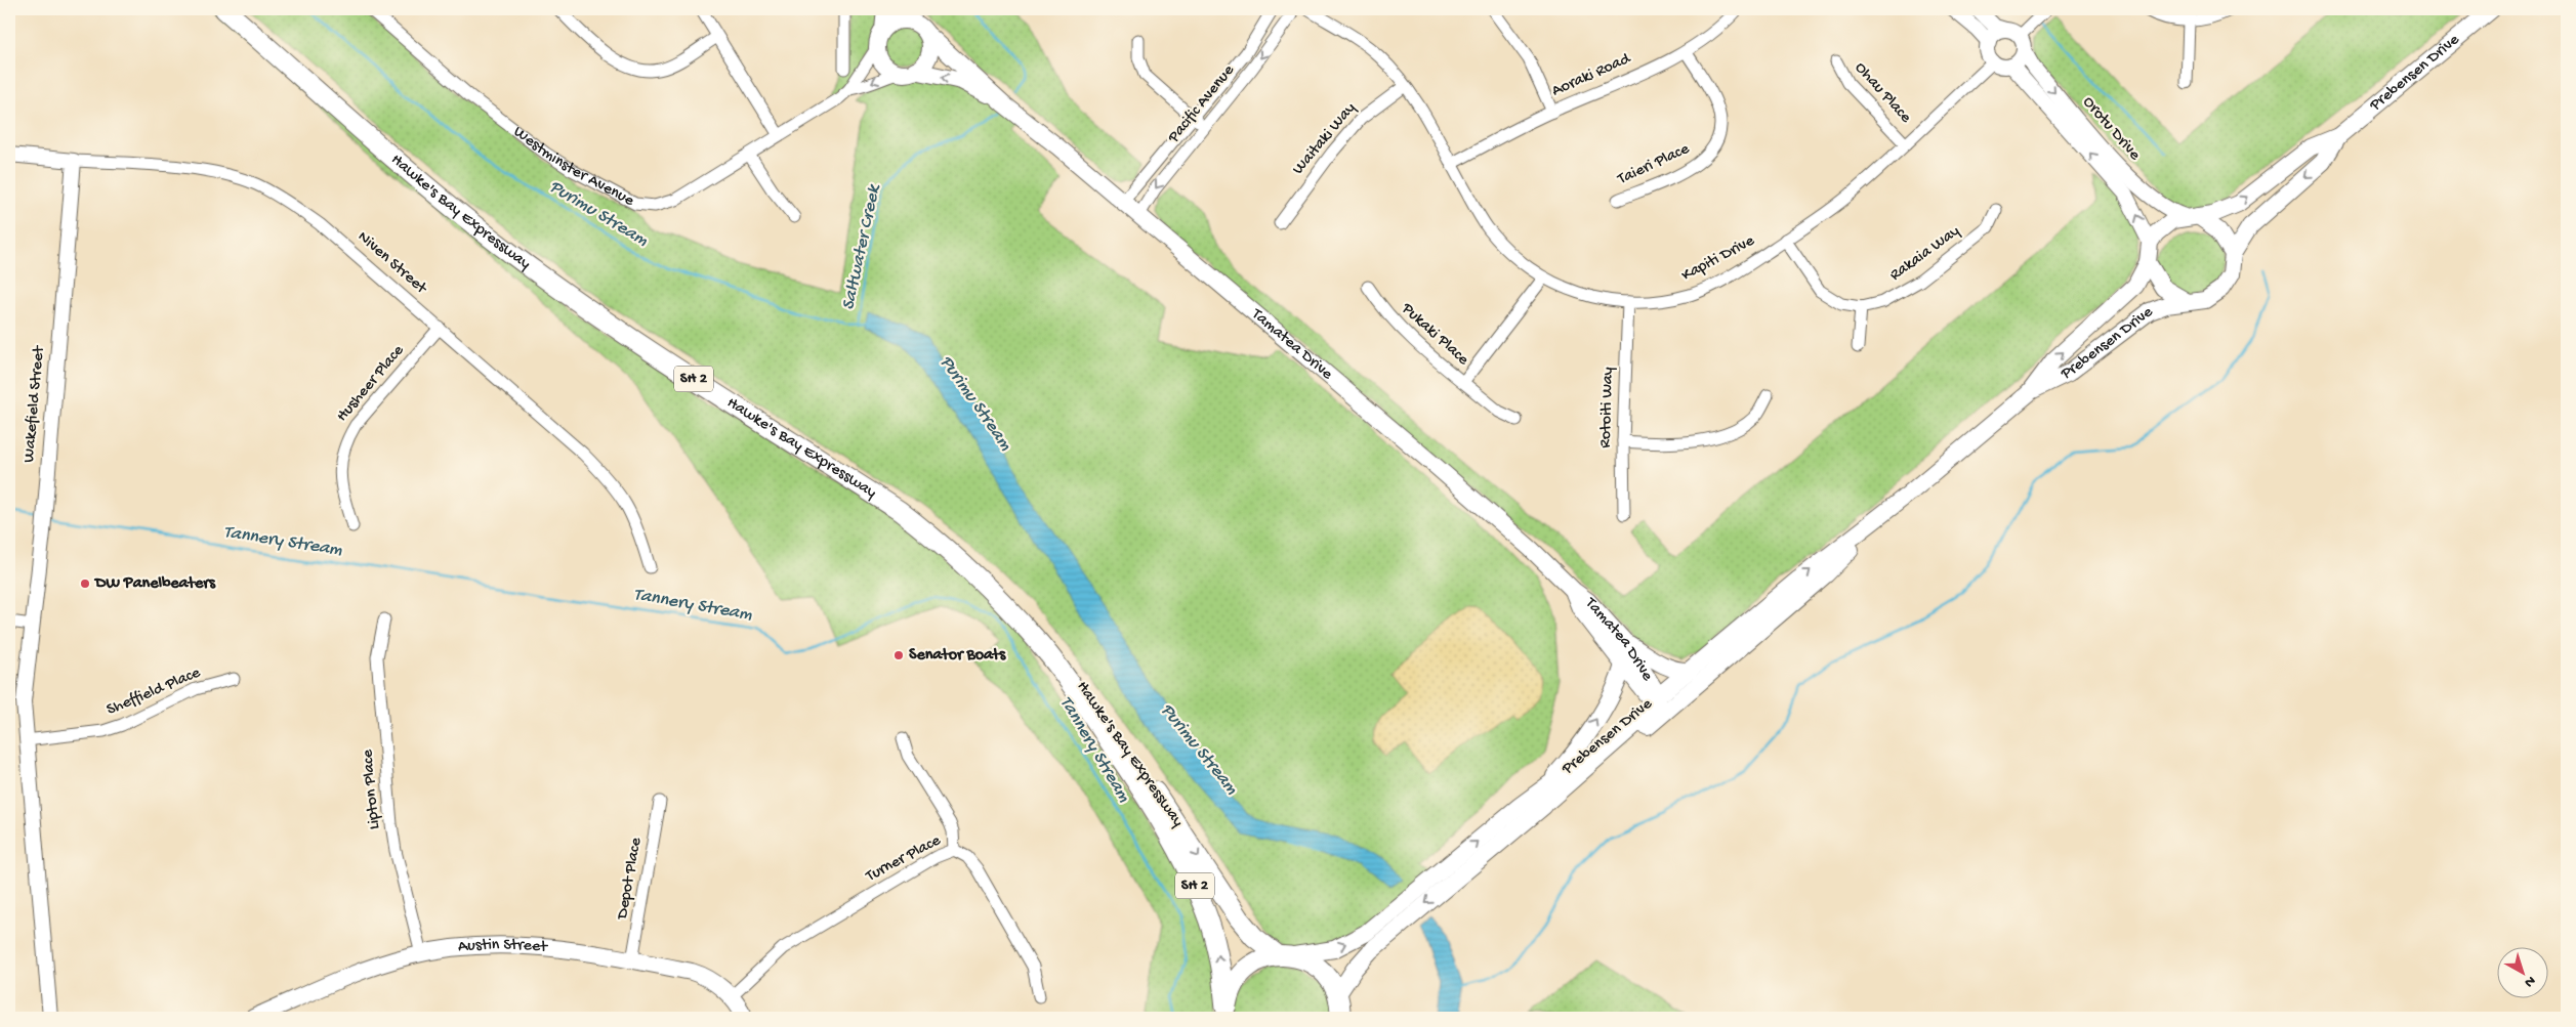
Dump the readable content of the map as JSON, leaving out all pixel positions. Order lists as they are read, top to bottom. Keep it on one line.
{"streets":{"highway":["Hawke's Bay Expressway","SH 2"],"main road":["Prebensen Drive","Tamatea Drive","Austin Street"],"street":["Aoraki Road","Ohau Place","Pacific Avenue","Orotu Drive","Waitaki Way","Taieri Place","Westminster Avenue","Rakaia Way","Kapiti Drive","Niven Street","Pukaki Place","Husheer Place","Wakefield Street","Rotoiti Way","Sheffield Place","Lipton Place","Turner Place","Depot Place"]},"crossings":[["Prebensen Drive","Orotu Drive"],["Prebensen Drive","Hawke's Bay Expressway"],["Prebensen Drive","Tamatea Drive"],["Prebensen Drive","SH 2"],["Aoraki Road","Taieri Place"],["Aoraki Road","Kapiti Drive"],["Ohau Place","Kapiti Drive"],["Pacific Avenue","Tamatea Drive"],["Orotu Drive","Kapiti Drive"],["Waitaki Way","Kapiti Drive"],["Westminster Avenue","Tamatea Drive"],["Hawke's Bay Expressway","SH 2"],["Rakaia Way","Kapiti Drive"],["Kapiti Drive","Pukaki Place"],["Kapiti Drive","Rotoiti Way"],["Niven Street","Husheer Place"],["Niven Street","Wakefield Street"],["Wakefield Street","Sheffield Place"],["Lipton Place","Austin Street"],["Turner Place","Austin Street"],["Depot Place","Austin Street"]],"water":["Purimu Stream","Saltwater Creek","Tannery Stream"],"places":["DW Panelbeaters","Senator Boats"],"north":"bottom right"}
